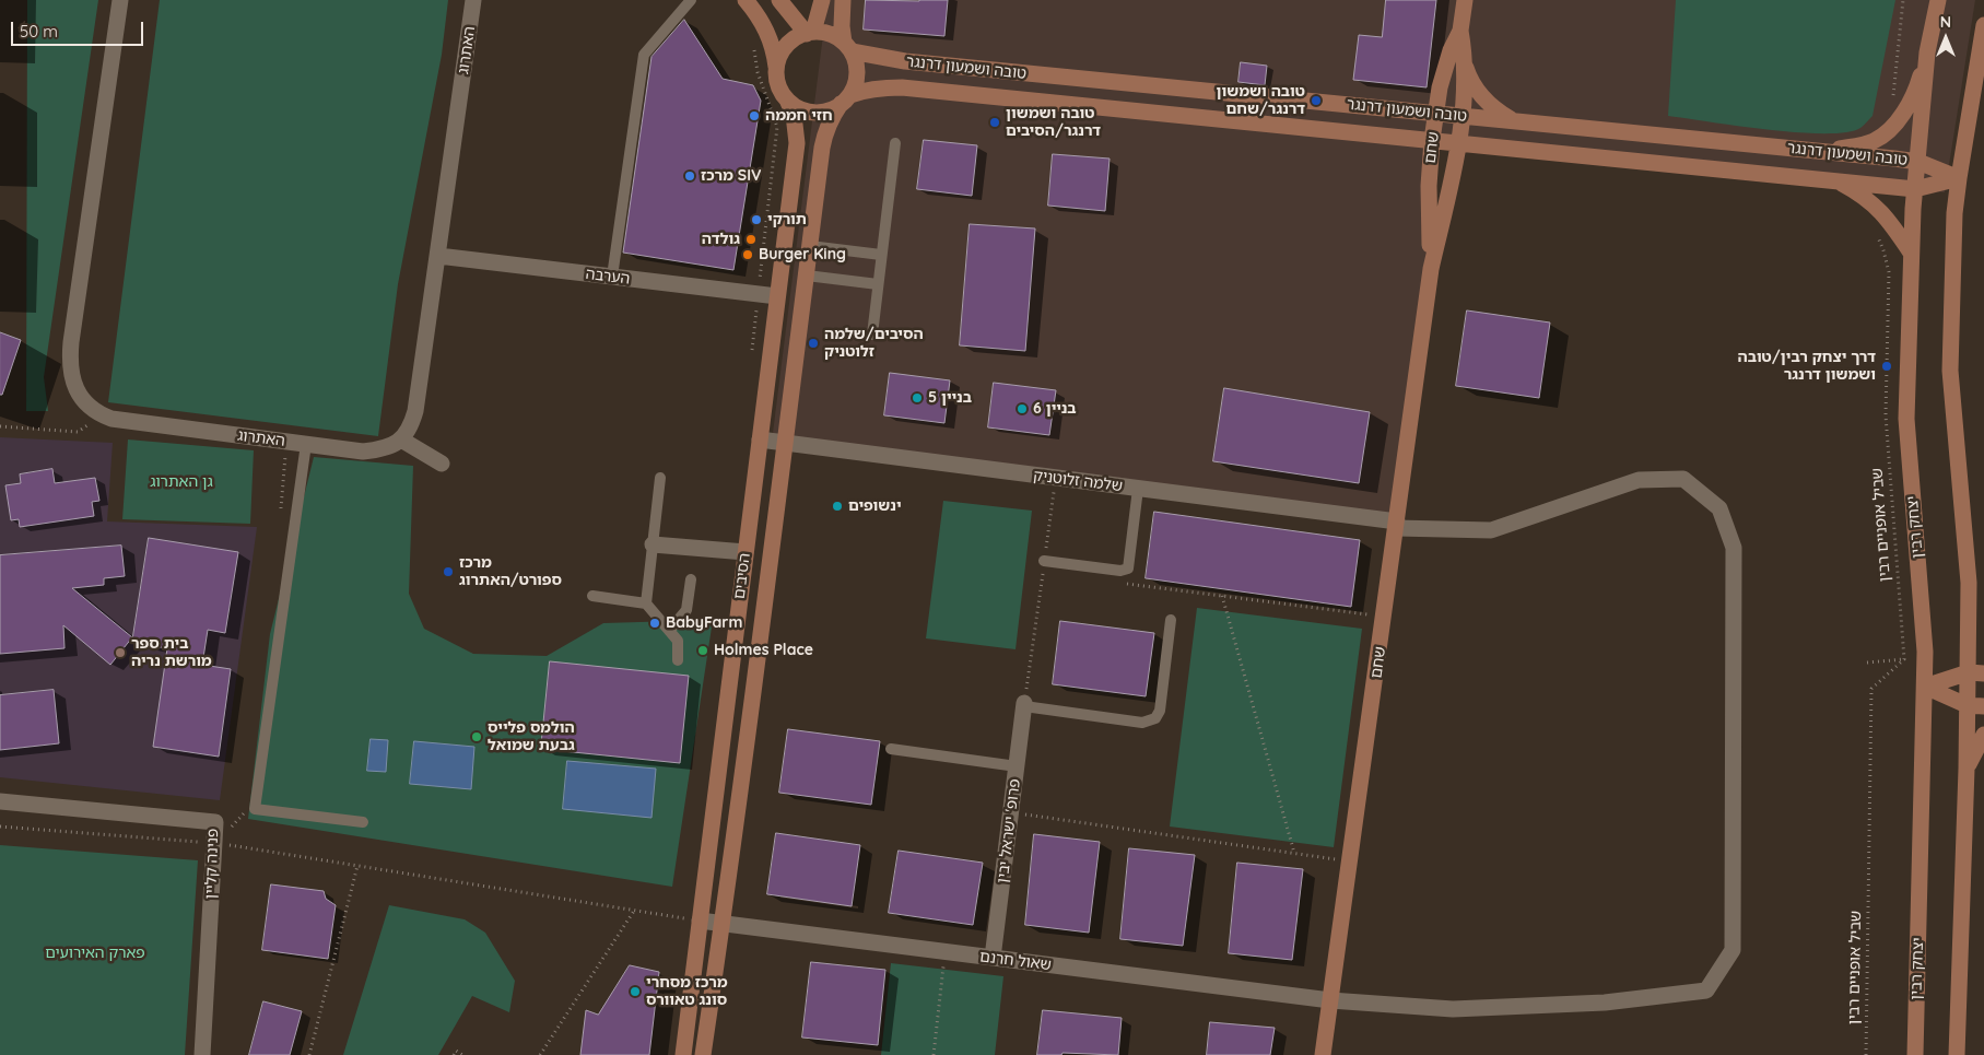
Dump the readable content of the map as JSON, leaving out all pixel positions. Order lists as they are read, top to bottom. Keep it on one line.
{"streets":{"street":["האתרוג","טובה ושמעון דרנגר","שחם","הערבה","שלמה זלוטניק","יצחק רבין","הסיבים","פרופ' ישראל יבין","פנינה קליין","שאול חרנם"],"path":["שביל אופניים רבין"]},"crossings":[["האתרוג","הערבה"],["טובה ושמעון דרנגר","שחם"],["טובה ושמעון דרנגר","יצחק רבין"],["טובה ושמעון דרנגר","הסיבים"],["שחם","שלמה זלוטניק"],["שחם","שאול חרנם"],["הערבה","הסיבים"],["שלמה זלוטניק","הסיבים"],["שלמה זלוטניק","שאול חרנם"],["הסיבים","שאול חרנם"],["פרופ' ישראל יבין","שאול חרנם"]],"parks":["גן האתרוג","פארק האירועים"],"places":["טובה ושמשון דרנגר/שחם","חזי חממה","טובה ושמשון דרנגר/הסיבים","מרכז SIV","תורקי","גולדה","Burger King","הסיבים/שלמה זלוטניק","דרך יצחק רבין/טובה ושמשון דרנגר","בניין 5","בניין 6","ינשופים","מרכז ספורט/האתרוג","BabyFarm","Holmes Place","בית ספר מורשת נריה","הולמס פלייס גבעת שמואל","מרכז מסחרי סונג טאוורס"],"scale_bar":"50 m","north":"top"}
